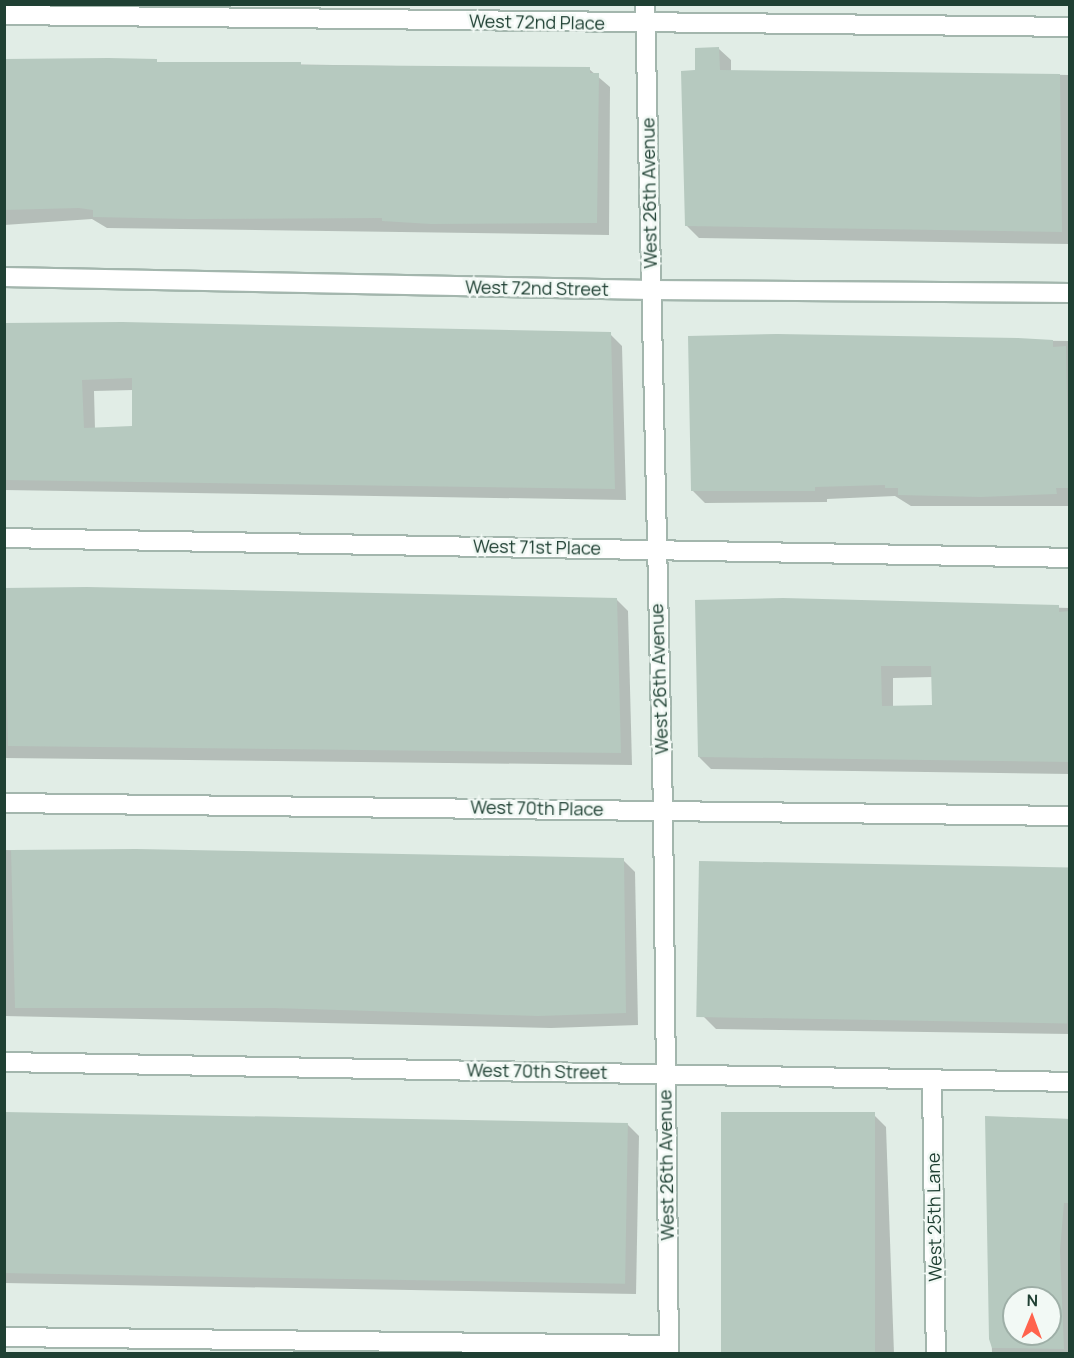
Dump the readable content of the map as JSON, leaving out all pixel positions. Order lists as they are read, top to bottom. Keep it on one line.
{"streets":{"street":["West 72nd Place","West 26th Avenue","West 72nd Street","West 71st Place","West 70th Place","West 70th Street","West 25th Lane"]},"crossings":[["West 72nd Place","West 26th Avenue"],["West 26th Avenue","West 72nd Street"],["West 26th Avenue","West 71st Place"],["West 26th Avenue","West 70th Place"],["West 26th Avenue","West 70th Street"],["West 70th Street","West 25th Lane"]],"north":"top"}
